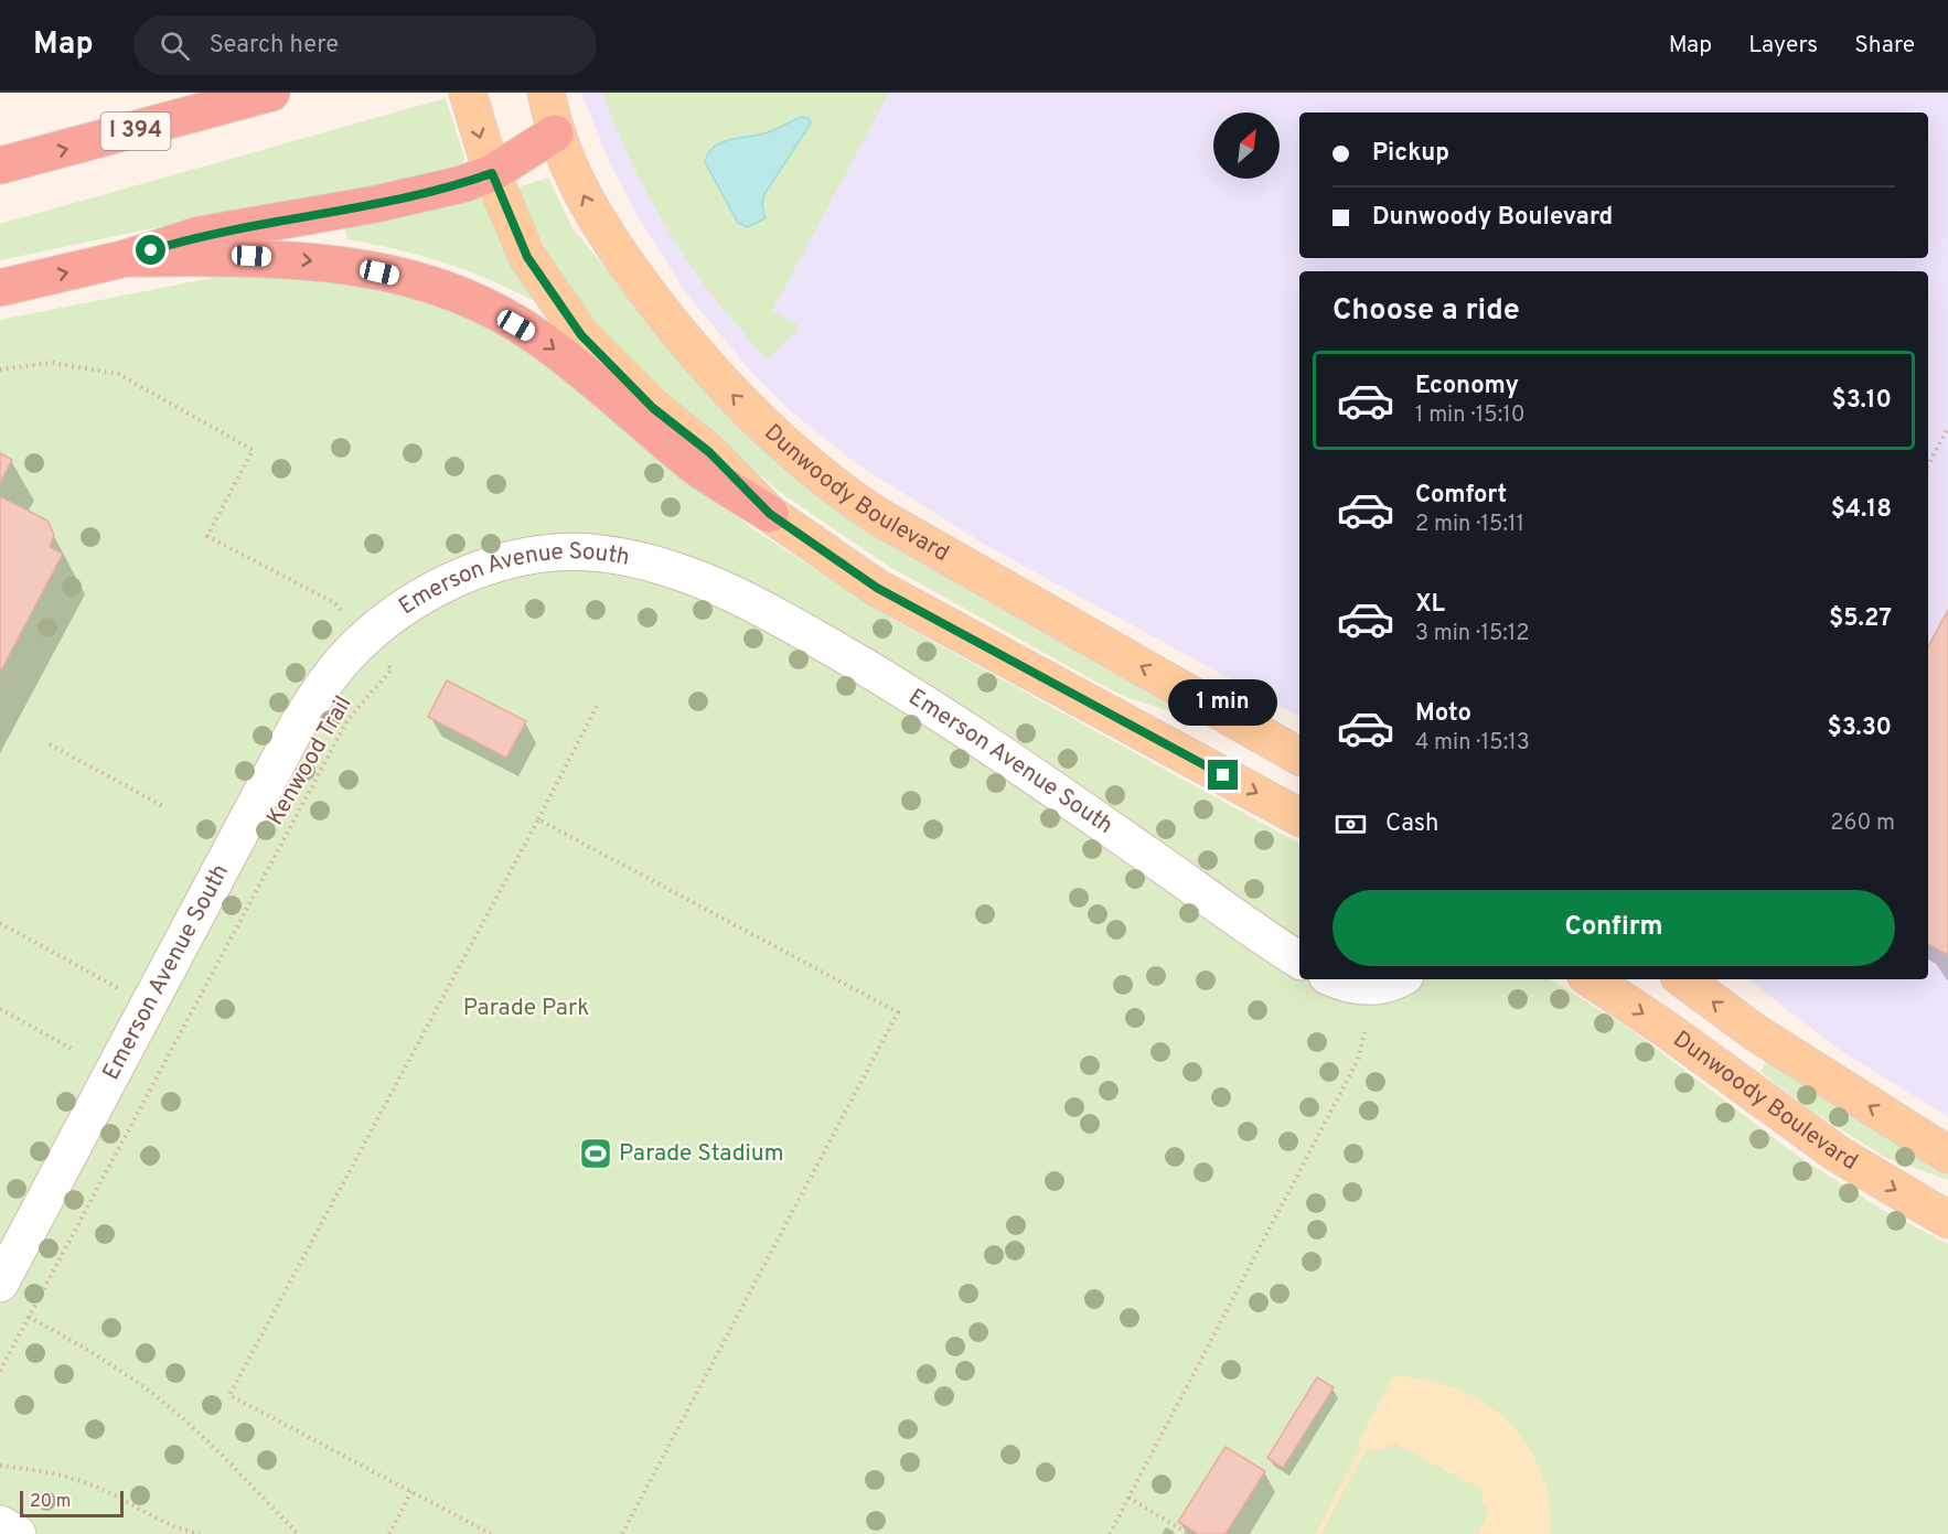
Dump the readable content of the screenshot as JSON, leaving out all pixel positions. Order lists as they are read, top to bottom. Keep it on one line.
{"streets":{"highway":["I 394"],"main road":["Dunwoody Boulevard"],"street":["Emerson Avenue South"],"path":["Kenwood Trail"]},"crossings":[["Emerson Avenue South","Kenwood Trail"]],"parks":["Parade Park"],"places":{"sports":["Parade Stadium"]},"scale_bar":"20 m","north":"top right","page":{"header":"Map","search":"Search here","nav":["Map","Layers","Share"],"banner":["Pickup","Dunwoody Boulevard"],"heading":"Choose a ride","list":[{"name":"Economy","note":"1 min · 15:10","value":"$3.10"},{"name":"Comfort","note":"2 min · 15:11","value":"$4.18"},{"name":"XL","note":"3 min · 15:12","value":"$5.27"},{"name":"Moto","note":"4 min · 15:13","value":"$3.30"}],"bubble":"1 min","pay":["Cash","260 m"],"buttons":"Confirm","scale":"20 m"}}
